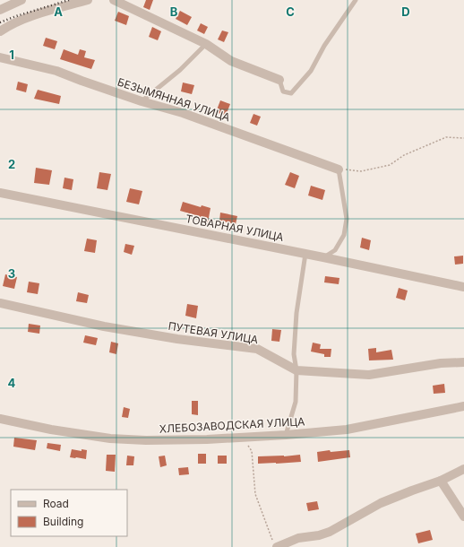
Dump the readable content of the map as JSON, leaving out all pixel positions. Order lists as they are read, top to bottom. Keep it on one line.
{"streets":{"street":["БЕЗЫМЯННАЯ УЛИЦА","ТОВАРНАЯ УЛИЦА","ПУТЕВАЯ УЛИЦА","ХЛЕБОЗАВОДСКАЯ УЛИЦА"]},"legend":["Road","Building"],"grid":{"columns":["A","B","C","D"],"rows":["1","2","3","4"]}}
